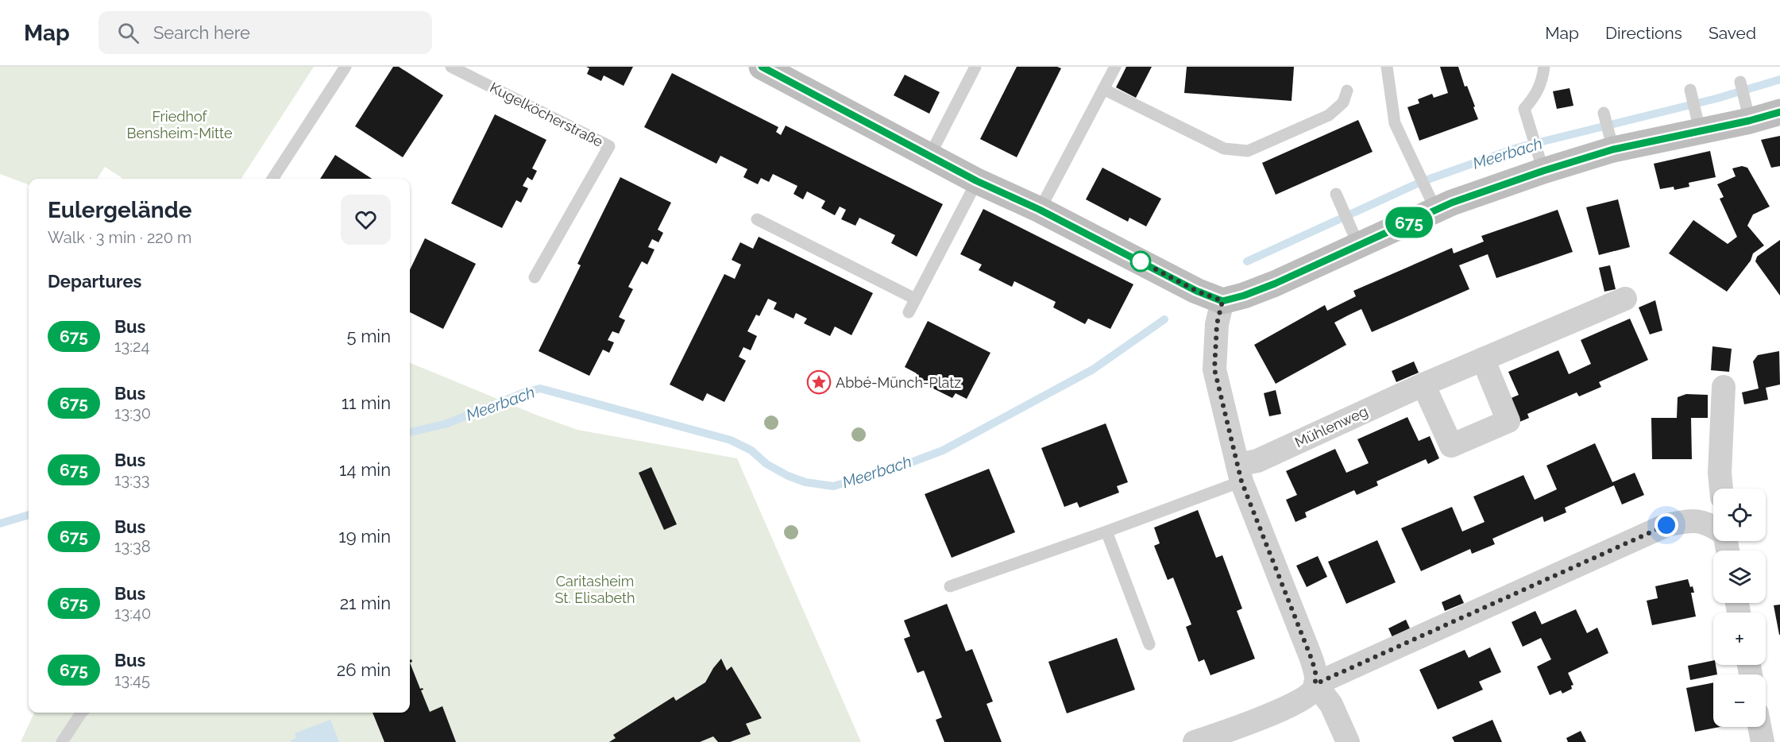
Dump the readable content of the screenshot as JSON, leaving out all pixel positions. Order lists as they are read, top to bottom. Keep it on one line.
{"streets":{"street":["Mühlenweg"],"lane":["Kugelköcherstraße"]},"water":["Meerbach"],"parks":["Friedhof Bensheim-Mitte","Caritasheim St. Elisabeth"],"places":{"place":["Abbé-Münch-Platz"]},"lines":["bus line 675"],"page":{"header":"Map","search":"Search here","nav":["Map","Directions","Saved"],"on_map":"675","heading":[["Eulergelände","Walk · 3 min · 220 m"],"Departures"],"list":[{"mark":"675","name":"Bus","note":"13:24","value":"5 min"},{"mark":"675","name":"Bus","note":"13:30","value":"11 min"},{"mark":"675","name":"Bus","note":"13:33","value":"14 min"},{"mark":"675","name":"Bus","note":"13:38","value":"19 min"},{"mark":"675","name":"Bus","note":"13:40","value":"21 min"},{"mark":"675","name":"Bus","note":"13:45","value":"26 min"}],"map_buttons":["+","−"]}}
